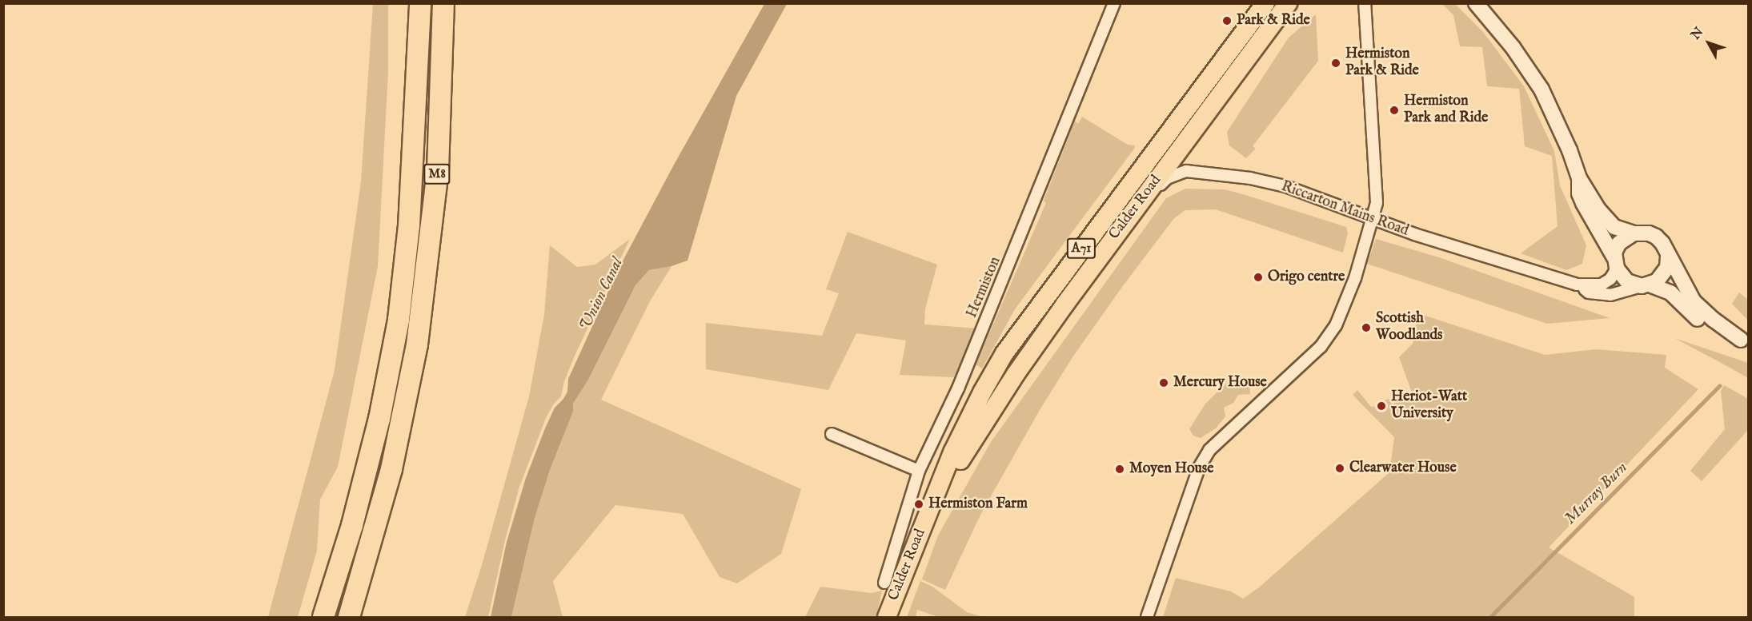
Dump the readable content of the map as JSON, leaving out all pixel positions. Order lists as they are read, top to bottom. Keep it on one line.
{"streets":{"highway":["M8"],"main road":["Calder Road","A71"],"street":["Riccarton Mains Road","Hermiston"]},"crossings":[["Calder Road","Riccarton Mains Road"]],"water":["Union Canal","Murray Burn"],"places":["Park & Ride","Hermiston Park & Ride","Hermiston Park and Ride","Origo centre","Scottish Woodlands","Mercury House","Heriot-Watt University","Clearwater House","Moyen House","Hermiston Farm"],"north":"top left"}
